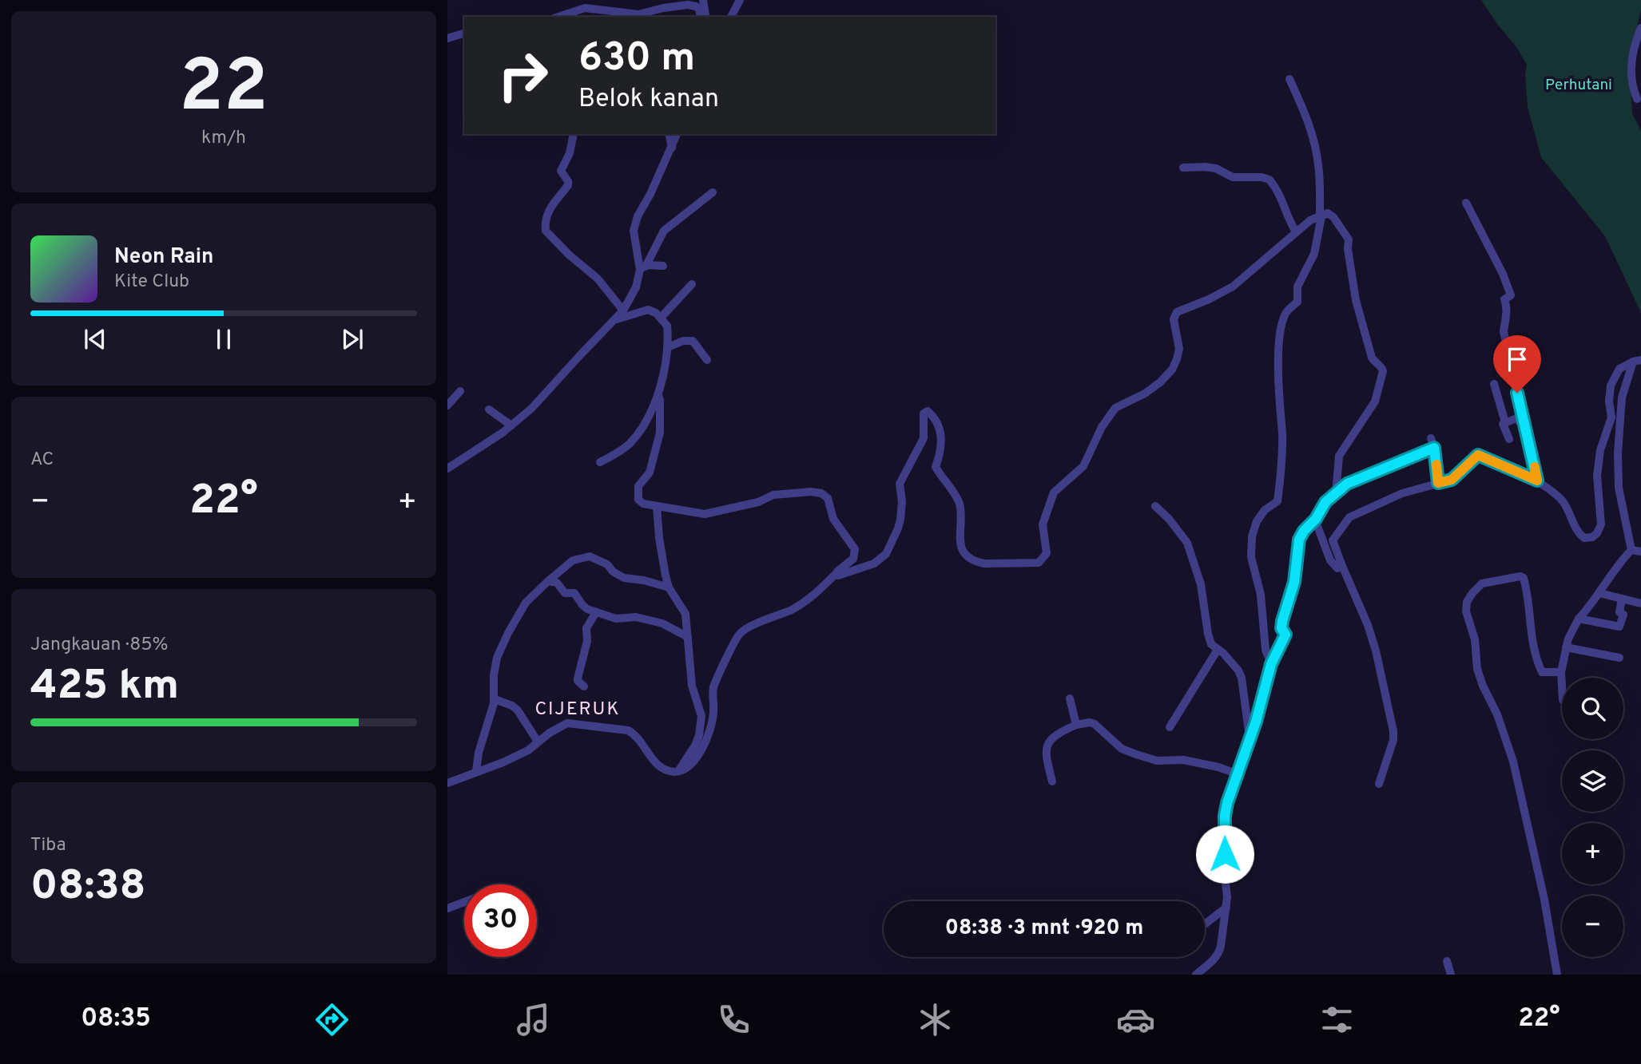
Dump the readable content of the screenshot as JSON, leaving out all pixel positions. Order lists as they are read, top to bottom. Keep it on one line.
{"districts":["CIJERUK"],"parks":["Perhutani"],"page":{"tile":[["22","km/h"],"AC",["Jangkauan · 85%","425 km"],["Tiba","08:38"]],"turn":["630 m","Belok kanan"],"song":["Neon Rain","Kite Club"],"heat":["−","22°","+"],"map_buttons":["+","−"],"limit":"30","trip":"08:38 · 3 mnt · 920 m","tabs":["08:35","22°"]}}
